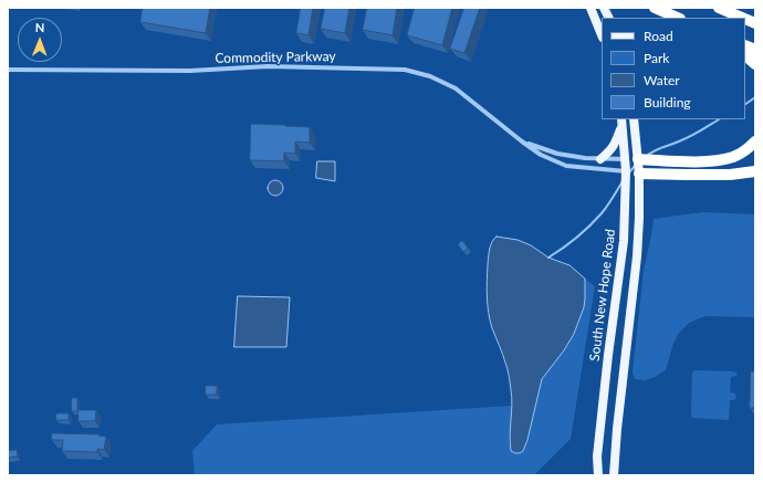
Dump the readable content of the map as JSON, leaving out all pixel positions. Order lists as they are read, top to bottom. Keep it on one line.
{"streets":{"main road":["South New Hope Road"],"street":["Commodity Parkway"]},"crossings":[["Commodity Parkway","South New Hope Road"]],"legend":["Road","Park","Water","Building"],"north":"top"}
